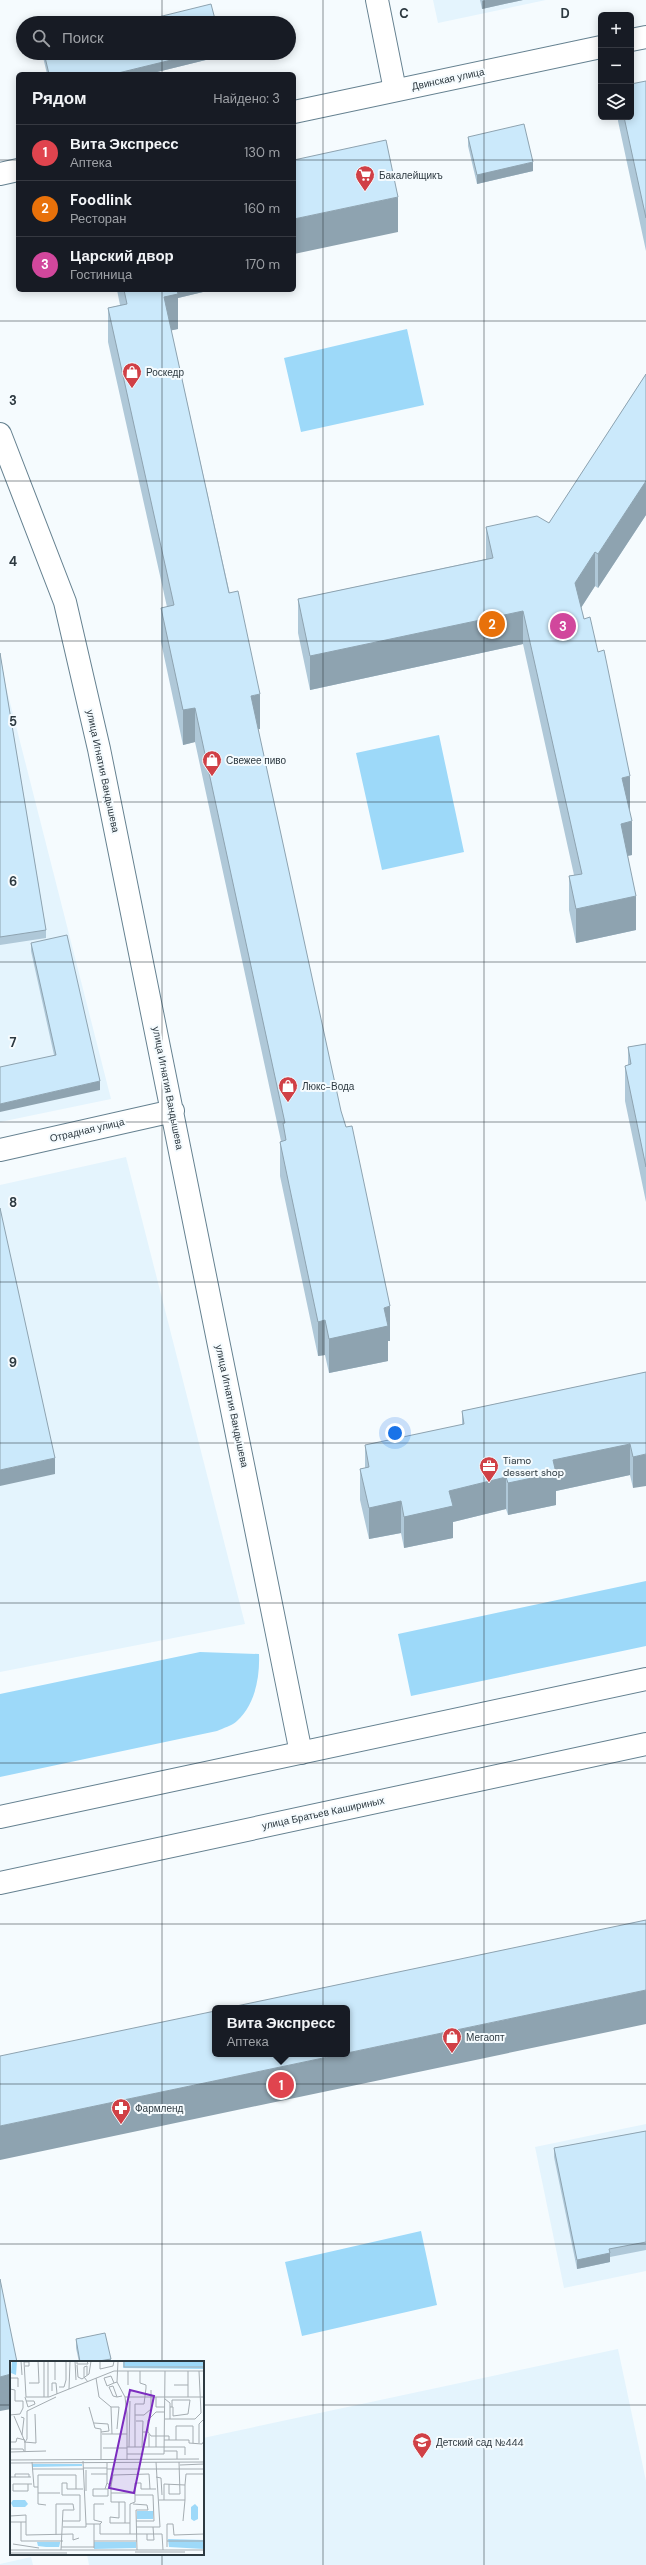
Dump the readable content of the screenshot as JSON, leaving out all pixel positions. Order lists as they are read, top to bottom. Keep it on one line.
{"streets":{"street":["Двинская улица","улица Игнатия Вандышева","Отрадная улица","улица Братьев Кашириных"]},"crossings":[["улица Игнатия Вандышева","Отрадная улица"]],"places":{"supermarket":["Бакалейщикъ"],"shop":["Роскедр","Свежее пиво","Люкс-Вода","Мегаопт"],"office":["Tiamo dessert shop"],"pharmacy":["Фармленд"],"school or university":["Детский сад №444"]},"page":{"map_buttons":["+","−"],"search":"Поиск","heading":["Рядом","Найдено: 3"],"list":[{"mark":"1","name":"Вита Экспресс","note":"Аптека","value":"130 m"},{"mark":"2","name":"Foodlink","note":"Ресторан","value":"160 m"},{"mark":"3","name":"Царский двор","note":"Гостиница","value":"170 m"}],"pins":["2","3","1"],"popup":["Вита Экспресс","Аптека"]},"grid":{"columns":["C","D"],"rows":["3","4","5","6","7","8","9"]}}
